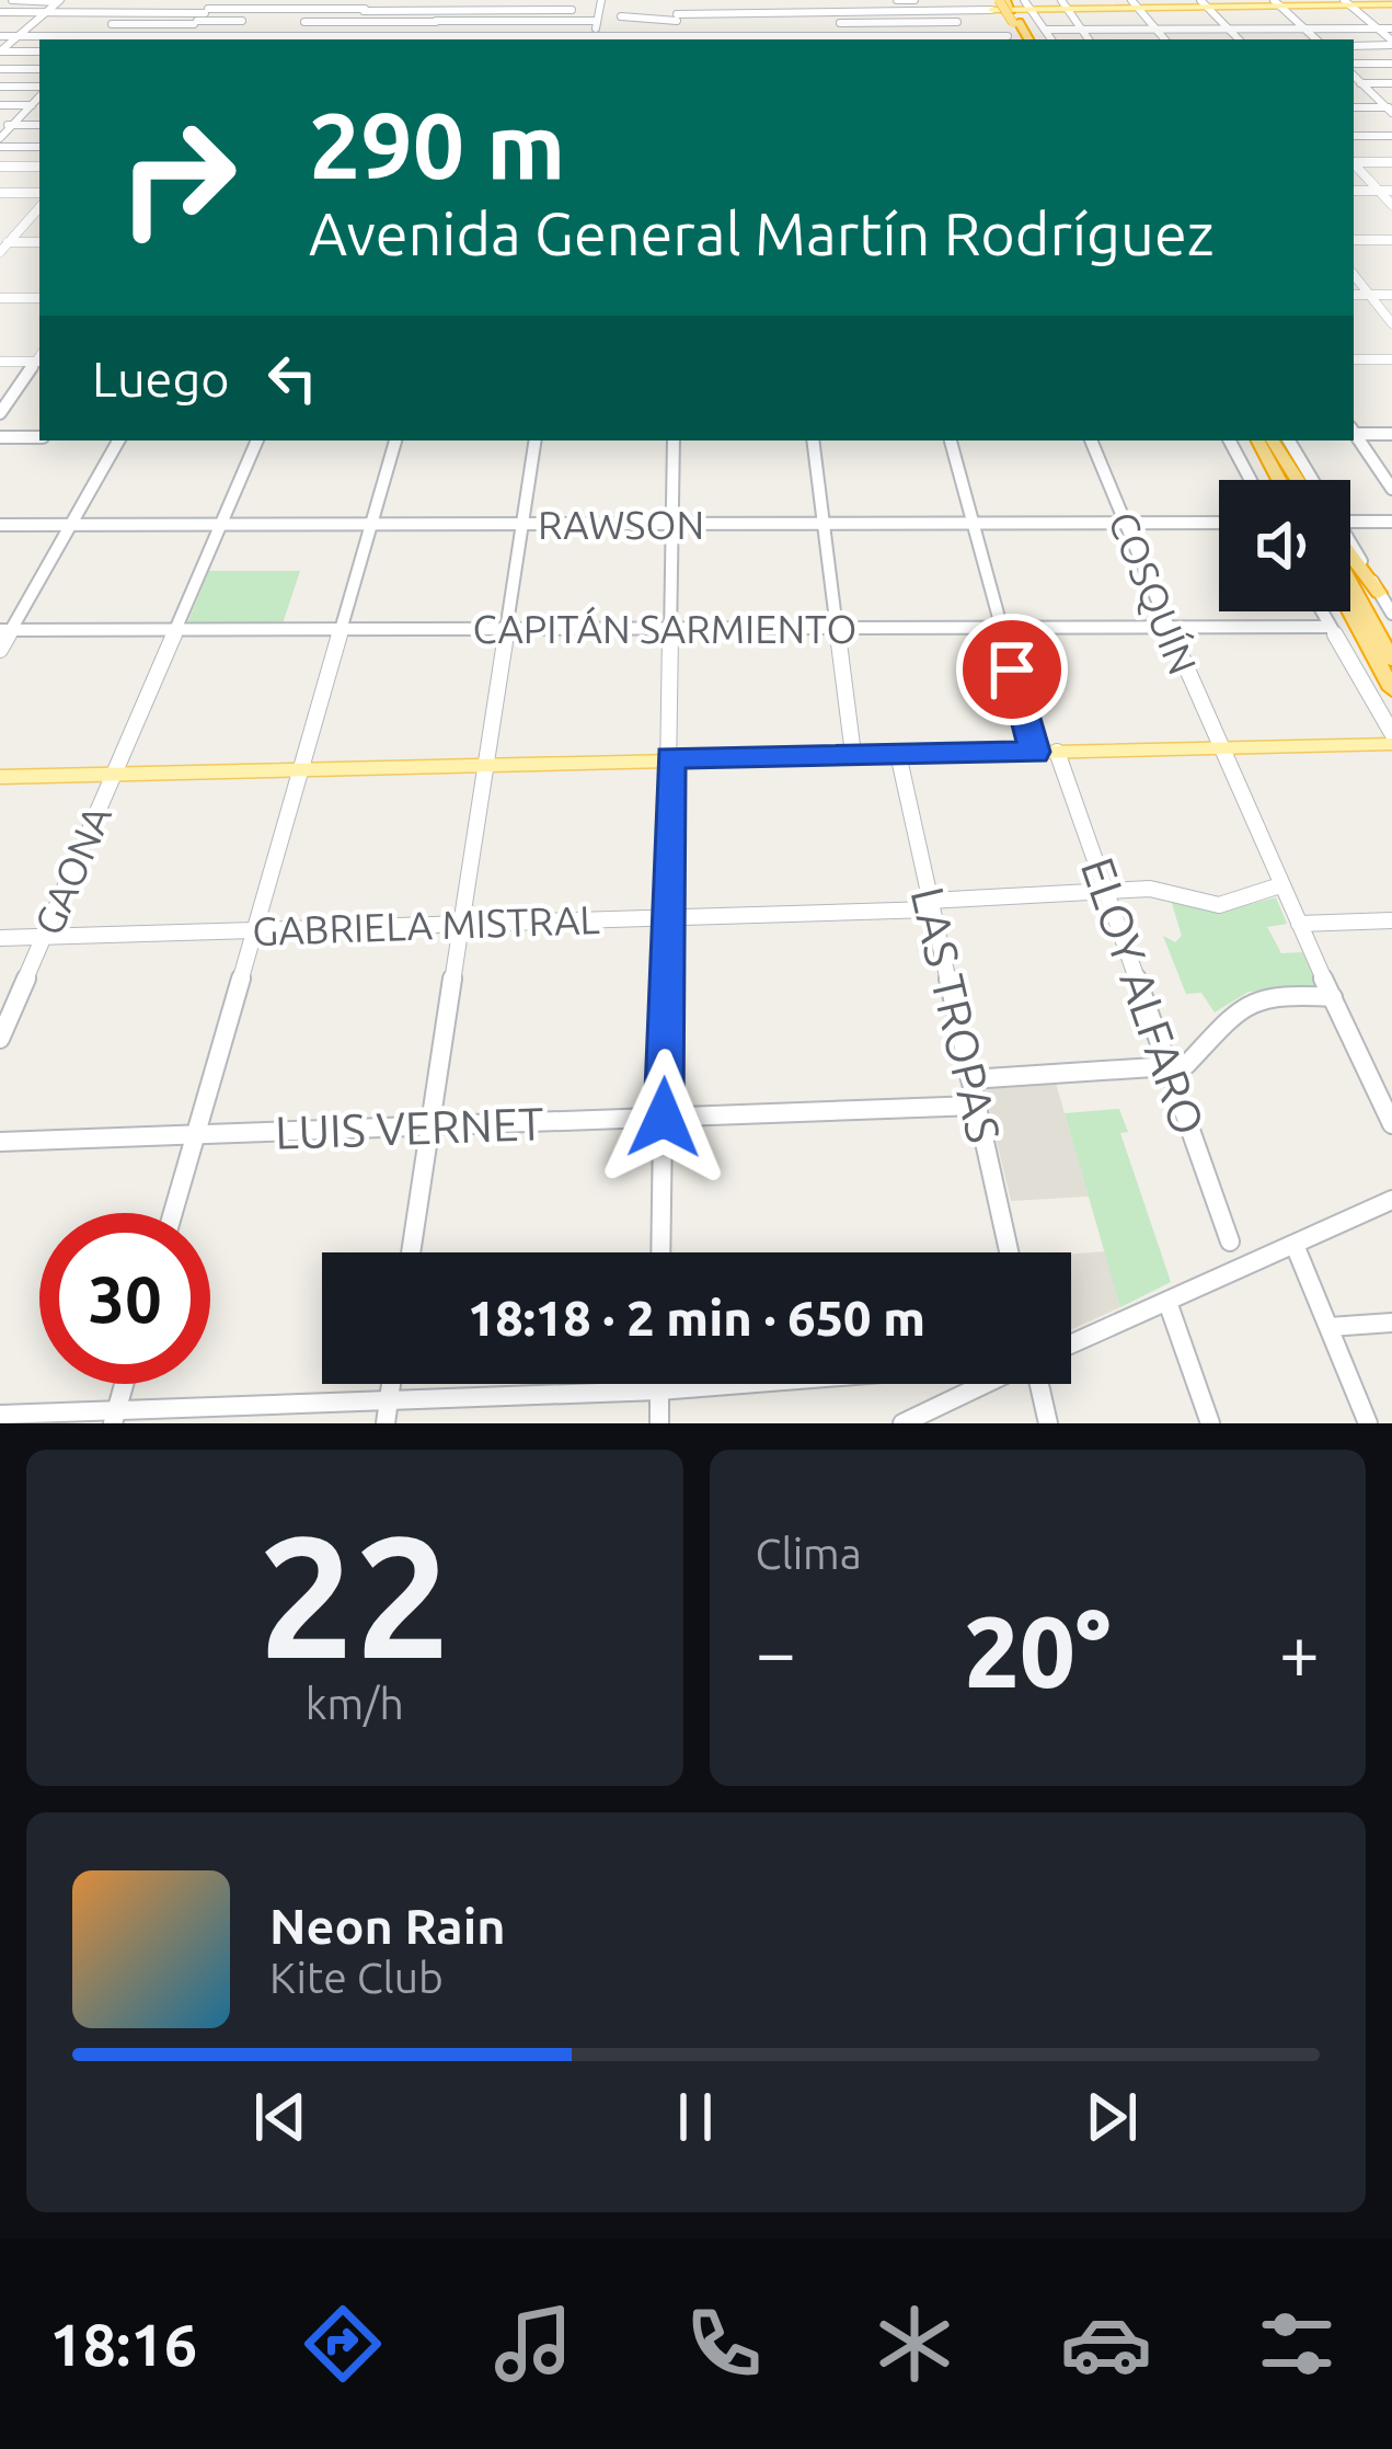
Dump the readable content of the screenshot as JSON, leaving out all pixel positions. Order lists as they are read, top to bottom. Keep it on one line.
{"streets":{"street":["RAWSON","COSQUÍN","CAPITÁN SARMIENTO","GAONA","GABRIELA MISTRAL","ELOY ALFARO","LAS TROPAS","LUIS VERNET"]},"crossings":[["RAWSON","COSQUÍN"],["RAWSON","GAONA"],["COSQUÍN","CAPITÁN SARMIENTO"],["COSQUÍN","GABRIELA MISTRAL"],["CAPITÁN SARMIENTO","GAONA"],["GAONA","GABRIELA MISTRAL"],["GABRIELA MISTRAL","ELOY ALFARO"],["GABRIELA MISTRAL","LAS TROPAS"],["LAS TROPAS","LUIS VERNET"]],"page":{"turn":["290 m","Avenida General Martín Rodríguez"],"then":"Luego","limit":"30","trip":"18:18 · 2 min · 650 m","tile":[["22","km/h"],"Clima"],"heat":["−","20°","+"],"song":["Neon Rain","Kite Club"],"tabs":"18:16"}}
